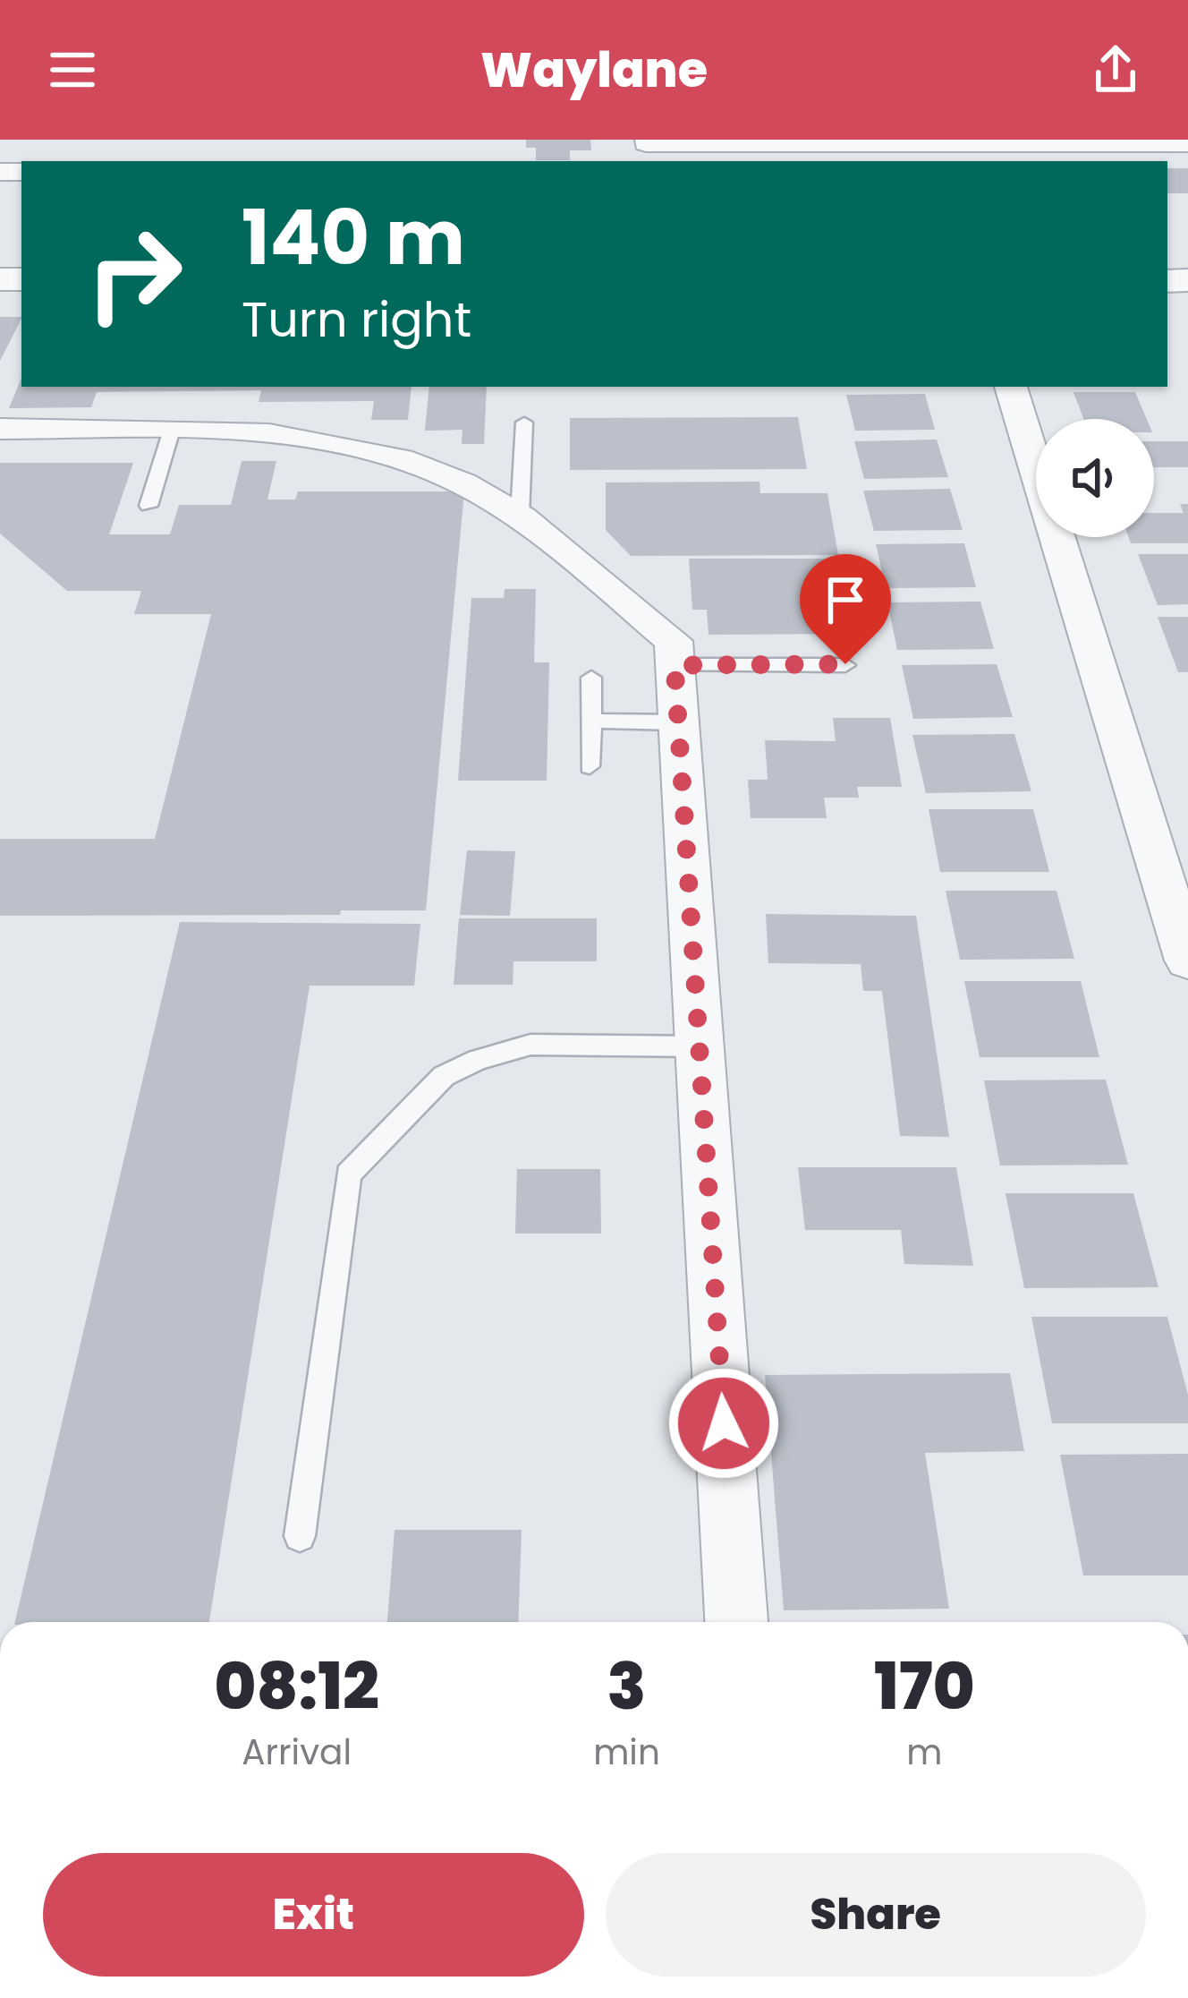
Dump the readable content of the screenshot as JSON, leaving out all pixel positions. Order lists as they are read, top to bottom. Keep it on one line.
{"page":{"header":"Waylane","turn":["140 m","Turn right"],"eta":["08:12","Arrival","3","min","170","m"],"buttons":["Exit","Share"]}}
